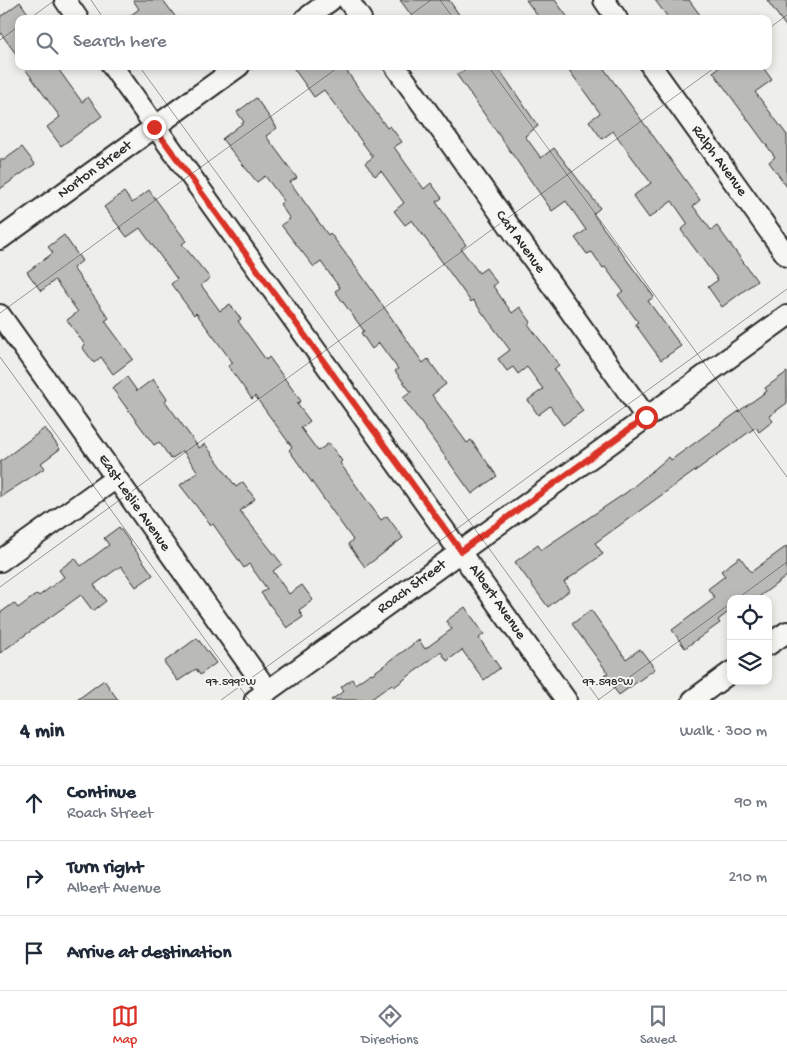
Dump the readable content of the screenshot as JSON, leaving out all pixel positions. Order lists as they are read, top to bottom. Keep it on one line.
{"streets":{"street":["Ralph Avenue","Norton Street","Carl Avenue","East Leslie Avenue","Roach Street","Albert Avenue"]},"crossings":[["Norton Street","Albert Avenue"],["Carl Avenue","Roach Street"],["East Leslie Avenue","Roach Street"],["Roach Street","Albert Avenue"]],"page":{"search":"Search here","heading":["4 min","Walk · 300 m"],"list":[["Continue","Roach Street","90 m"],["Turn right","Albert Avenue","210 m"],"Arrive at destination"],"nav":["Map","Directions","Saved"]},"coordinates":["97.599°W","97.598°W"]}
